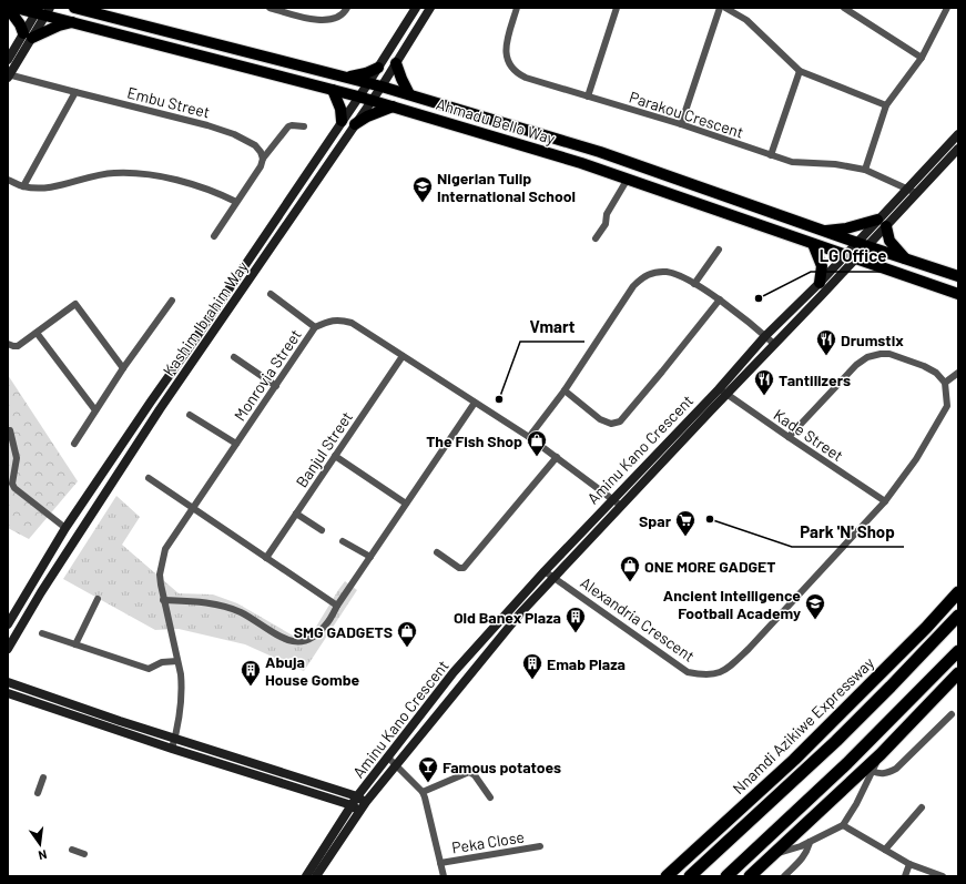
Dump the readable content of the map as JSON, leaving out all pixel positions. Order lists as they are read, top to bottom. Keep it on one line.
{"streets":{"highway":["Nnamdi Azikiwe Expressway"],"main road":["Ahmadu Bello Way","Kashim Ibrahim Way","Aminu Kano Crescent"],"street":["Embu Street","Parakou Crescent","Monrovia Street","Kade Street","Banjul Street","Alexandria Crescent","Peka Close"]},"crossings":[["Parakou Crescent","Aminu Kano Crescent"],["Ahmadu Bello Way","Kashim Ibrahim Way"],["Ahmadu Bello Way","Aminu Kano Crescent"],["Monrovia Street","Banjul Street"],["Monrovia Street","Aminu Kano Crescent"],["Kade Street","Aminu Kano Crescent"],["Kade Street","Alexandria Crescent"],["Aminu Kano Crescent","Alexandria Crescent"]],"places":{"school or university":["Nigerian Tulip International School","Ancient Intelligence Football Academy"],"other":["LG Office","Vmart","Park 'N' Shop"],"restaurant":["Drumstix","Tantilizers"],"shop":["The Fish Shop","ONE MORE GADGET","SMG GADGETS"],"supermarket":["Spar"],"building":["Old Banex Plaza","Emab Plaza","Abuja House Gombe"],"bar":["Famous potatoes"]},"north":"bottom"}
